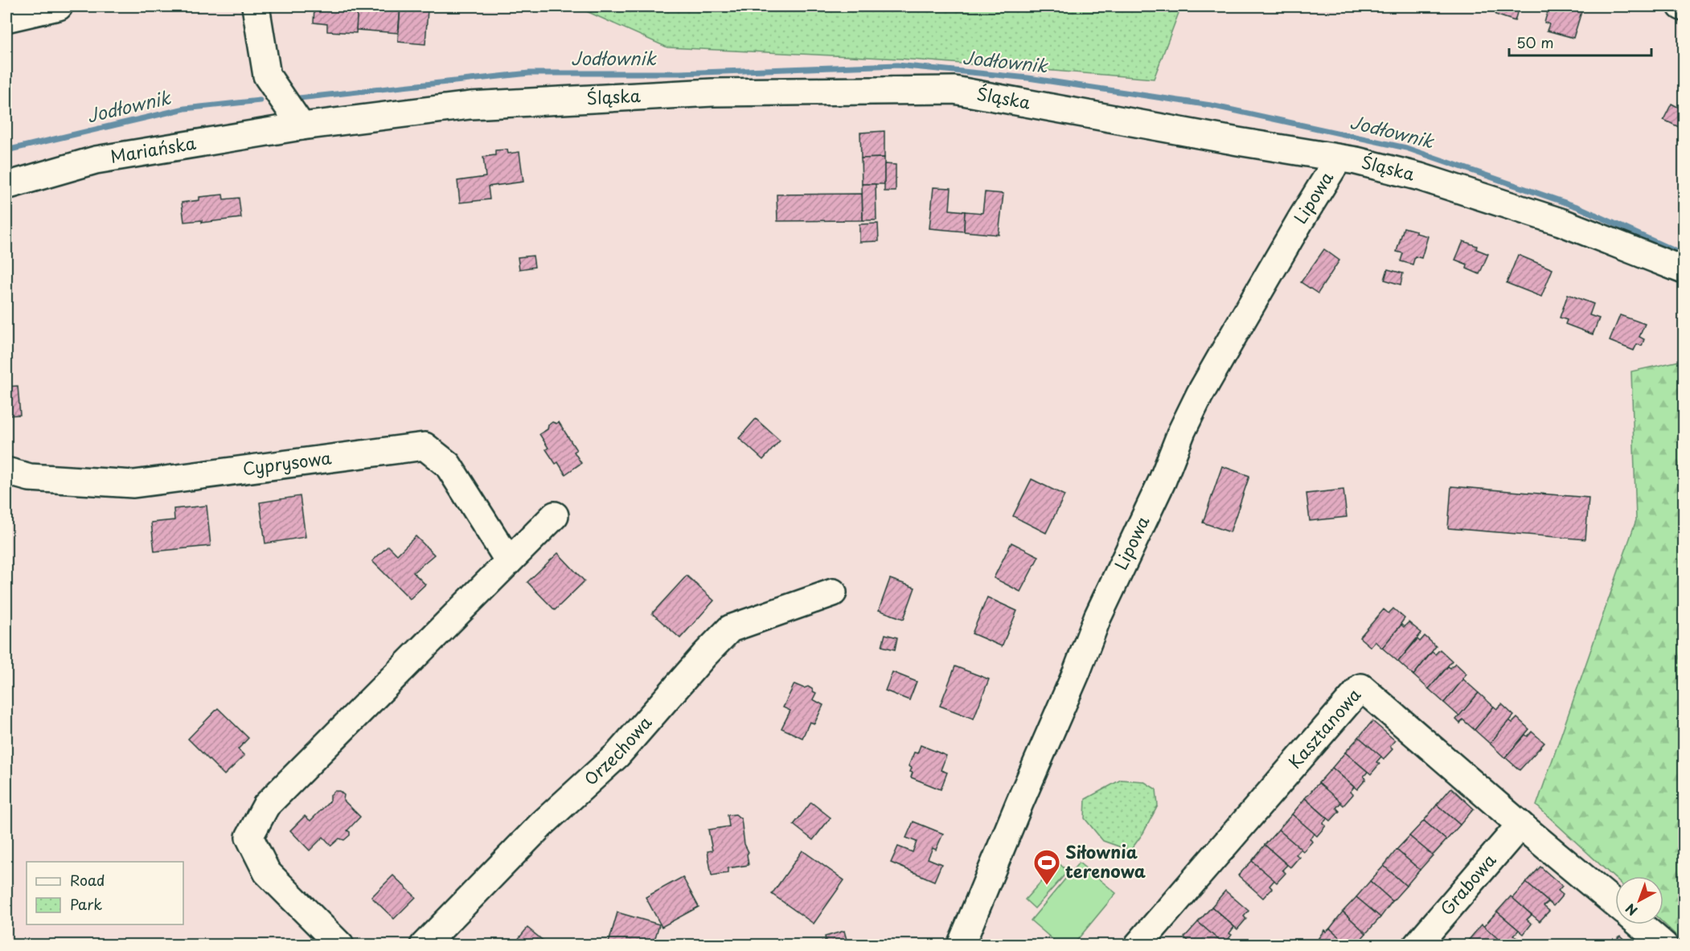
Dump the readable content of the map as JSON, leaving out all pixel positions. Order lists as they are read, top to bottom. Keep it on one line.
{"streets":{"street":["Śląska","Mariańska","Lipowa","Cyprysowa","Kasztanowa","Orzechowa","Grabowa"]},"crossings":[["Śląska","Mariańska"],["Śląska","Lipowa"],["Kasztanowa","Grabowa"]],"water":["Jodłownik"],"places":{"sports":["Siłownia terenowa"]},"legend":["Road","Park"],"scale_bar":"50 m","north":"bottom left"}
